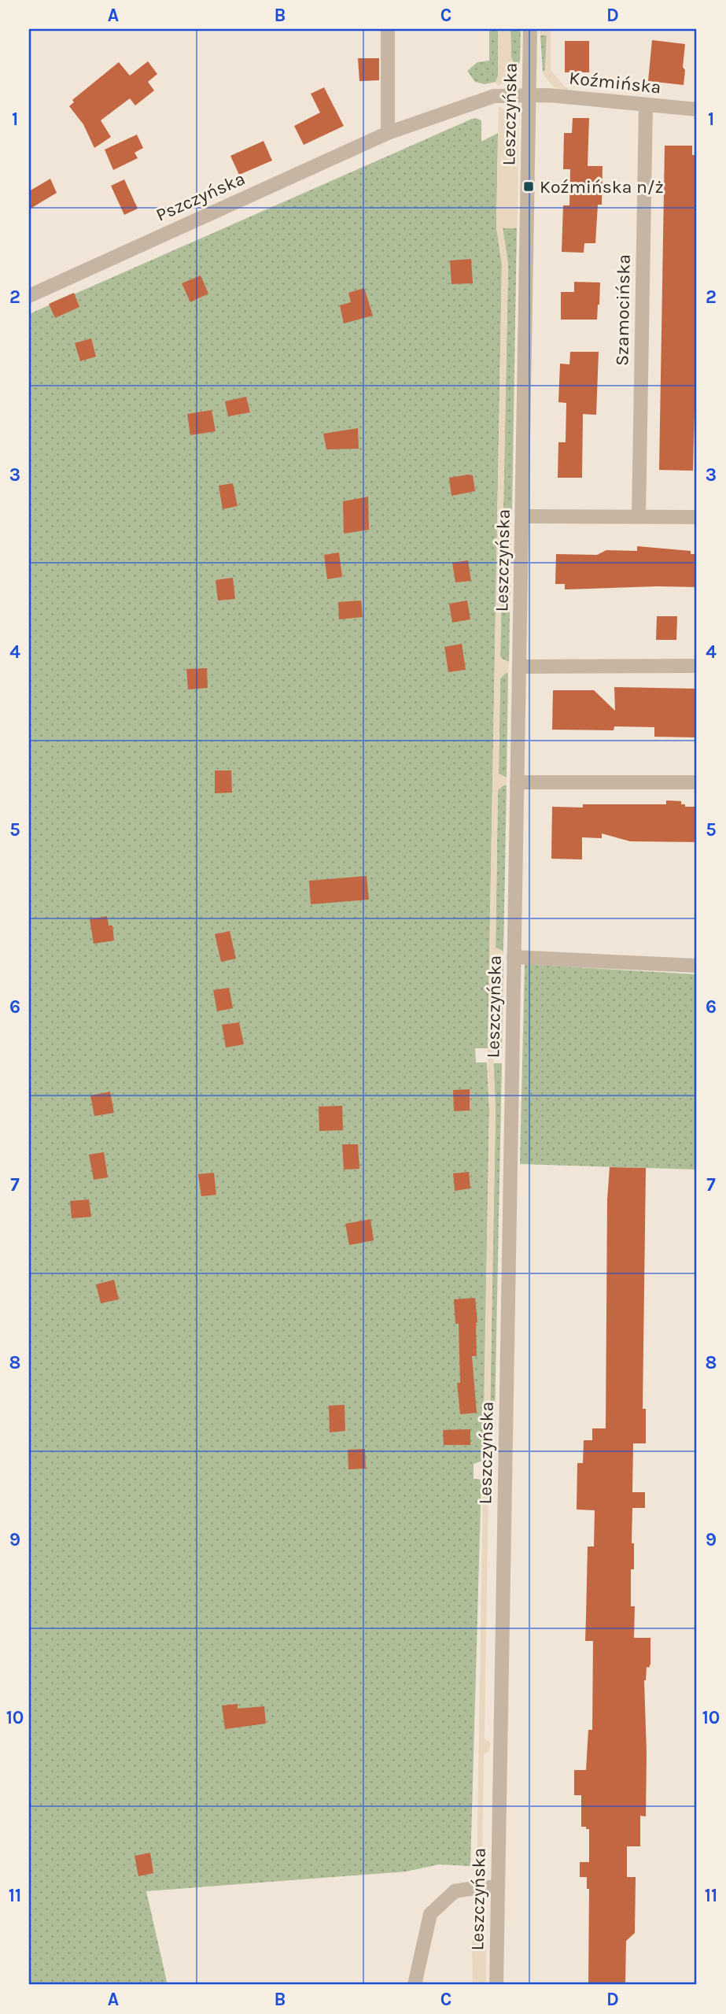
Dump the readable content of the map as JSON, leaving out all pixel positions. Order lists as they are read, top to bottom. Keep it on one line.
{"streets":{"street":["Koźmińska","Leszczyńska","Pszczyńska","Szamocińska"]},"crossings":[["Koźmińska","Leszczyńska"],["Koźmińska","Pszczyńska"],["Koźmińska","Szamocińska"],["Leszczyńska","Pszczyńska"]],"places":{"transit":["Koźmińska n/ż"]},"grid":{"columns":["A","B","C","D"],"rows":["1","2","3","4","5","6","7","8","9","10","11"]}}
